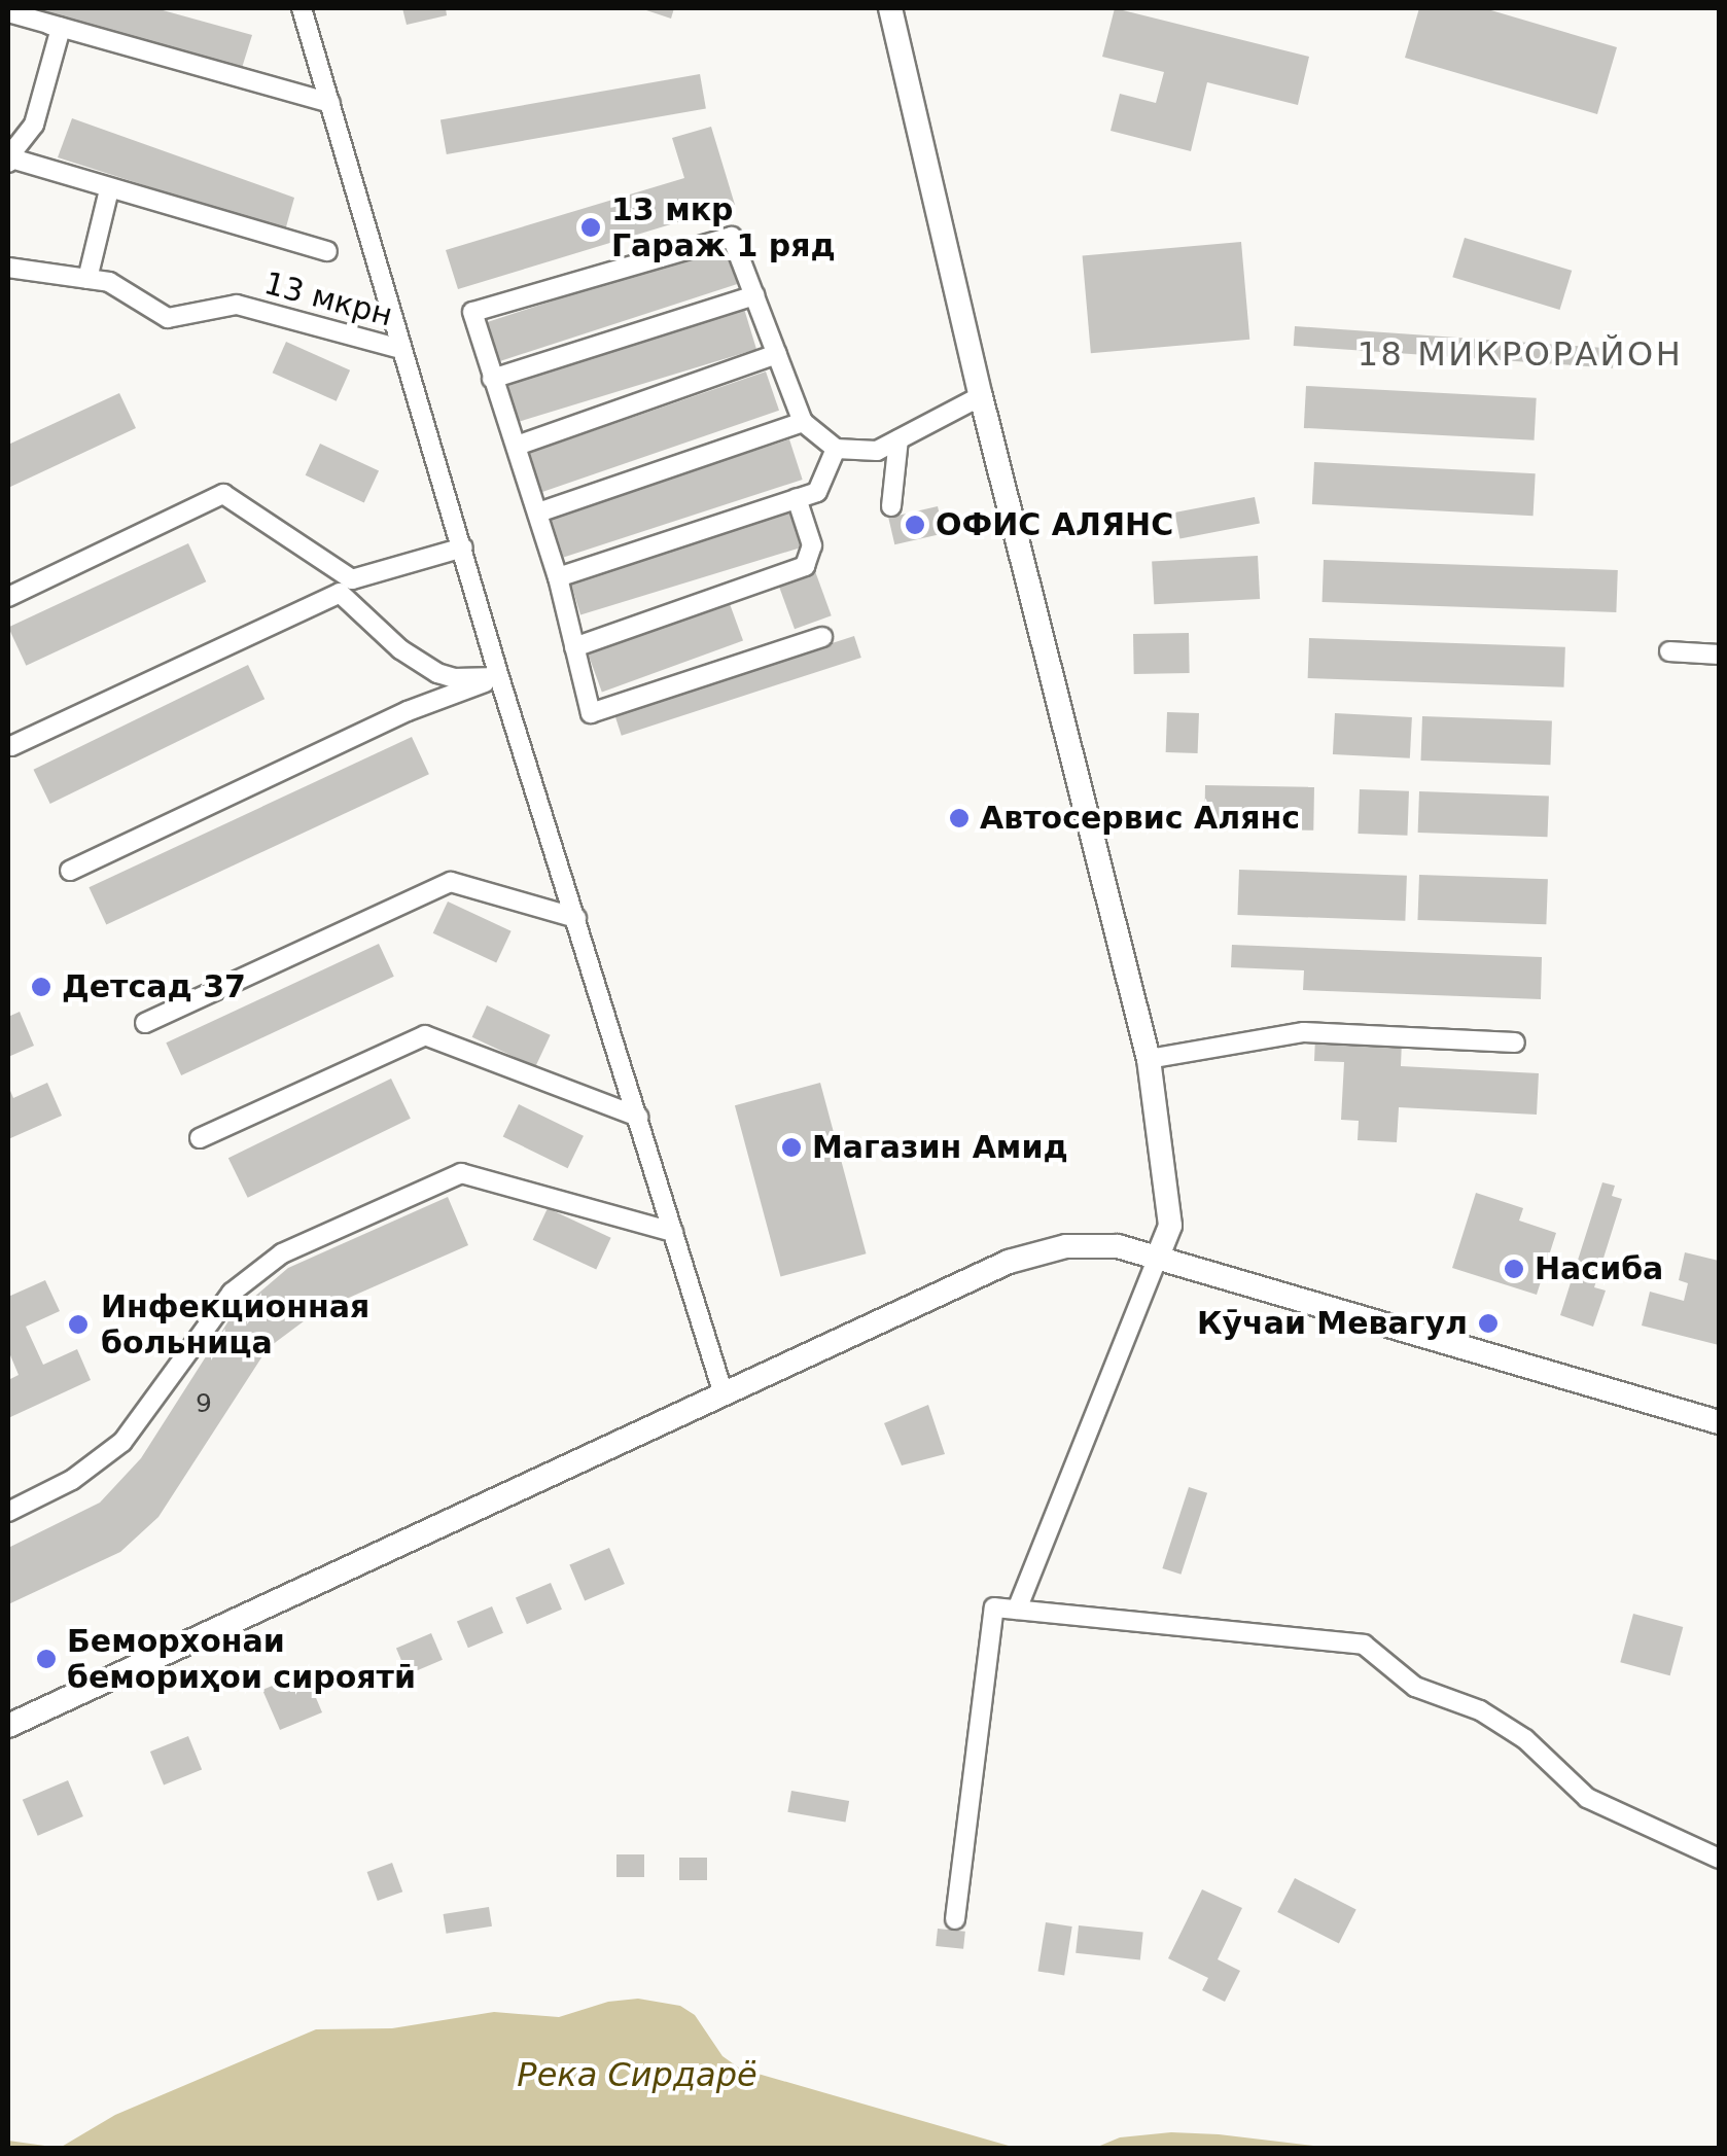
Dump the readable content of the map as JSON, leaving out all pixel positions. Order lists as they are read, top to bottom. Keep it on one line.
{"streets":{"street":["13 мкрн"]},"districts":["18 МИКРОРАЙОН"],"water":["Река Сирдарё"],"places":["13 мкр Гараж 1 ряд","ОФИС АЛЯНС","Автосервис Алянс","Детсад 37","Магазин Амид","Насиба","Кӯчаи Мевагул","Инфекционная больница","Беморхонаи бемориҳои сироятӣ"],"house_numbers":["9"]}
